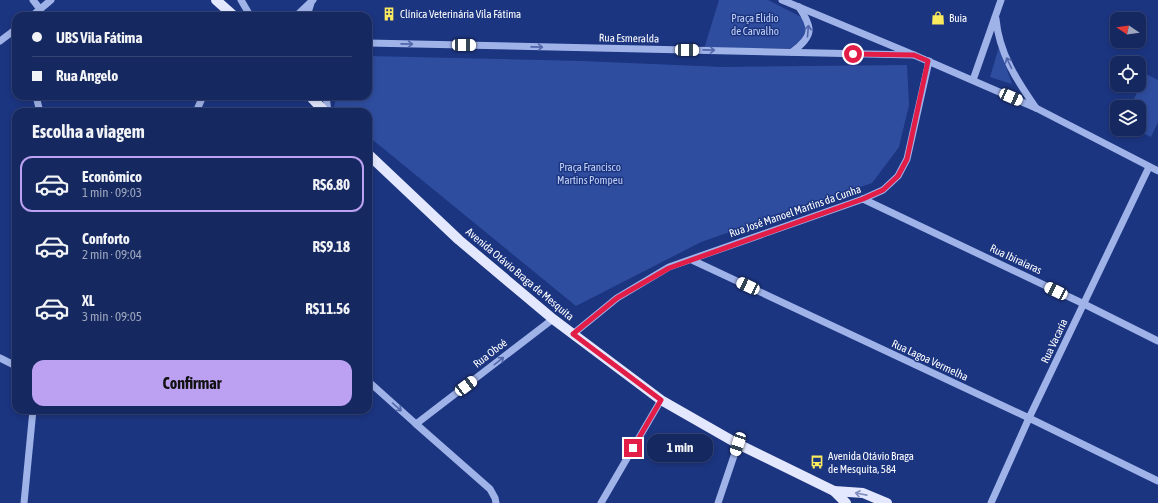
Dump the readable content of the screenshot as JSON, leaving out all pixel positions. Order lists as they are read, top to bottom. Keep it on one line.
{"streets":{"main road":["Avenida Otávio Braga de Mesquita"],"street":["Rua Esmeralda","Rua José Manoel Martins da Cunha","Rua Ibiraiaras","Rua Vacaria","Rua Oboé","Rua Lagoa Vermelha"]},"crossings":[["Rua José Manoel Martins da Cunha","Rua Ibiraiaras"],["Rua José Manoel Martins da Cunha","Avenida Otávio Braga de Mesquita"],["Rua José Manoel Martins da Cunha","Rua Lagoa Vermelha"],["Rua Ibiraiaras","Rua Vacaria"],["Avenida Otávio Braga de Mesquita","Rua Oboé"],["Rua Vacaria","Rua Lagoa Vermelha"]],"one_way":["Rua Esmeralda","Rua Oboé"],"parks":["Praça Elídio de Carvalho","Praça Francisco Martins Pompeu"],"places":{"building":["Clínica Veterinária Vila Fátima"],"shop":["Buia"],"bus stop":["Avenida Otávio Braga de Mesquita, 584"]},"north":"left","page":{"banner":["UBS Vila Fátima","Rua Angelo"],"heading":"Escolha a viagem","list":[{"name":"Econômico","note":"1 min · 09:03","value":"R$6.80"},{"name":"Conforto","note":"2 min · 09:04","value":"R$9.18"},{"name":"XL","note":"3 min · 09:05","value":"R$11.56"}],"buttons":"Confirmar","bubble":"1 min"}}
